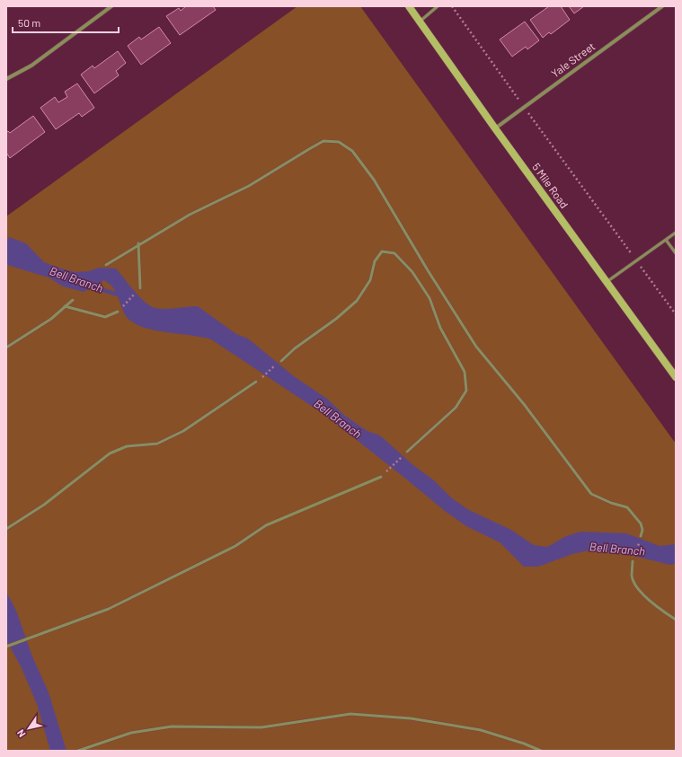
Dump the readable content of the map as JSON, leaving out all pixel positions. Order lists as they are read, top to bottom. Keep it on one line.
{"streets":{"main road":["5 Mile Road"],"street":["Yale Street"]},"crossings":[["Yale Street","5 Mile Road"]],"water":["Bell Branch"],"scale_bar":"50 m","north":"bottom left"}
